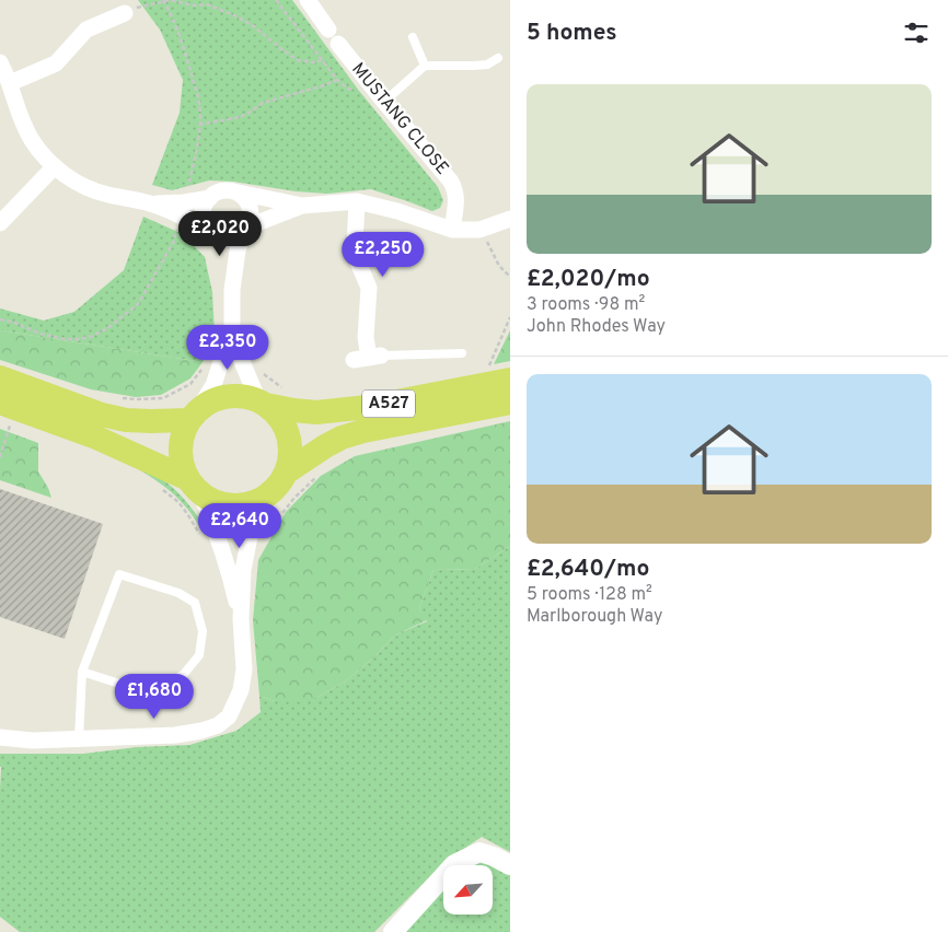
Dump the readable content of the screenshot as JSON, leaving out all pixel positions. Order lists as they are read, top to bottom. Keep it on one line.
{"streets":{"main road":["A527"],"street":["MUSTANG CLOSE"]},"north":"bottom left","page":{"heading":"5 homes","list":[{"name":"£2,020/mo","note":"3 rooms · 98 m² · John Rhodes Way"},{"name":"£2,640/mo","note":"5 rooms · 128 m² · Marlborough Way"}],"price":["£2,020","£2,250","£2,350","£2,640","£1,680"]}}
